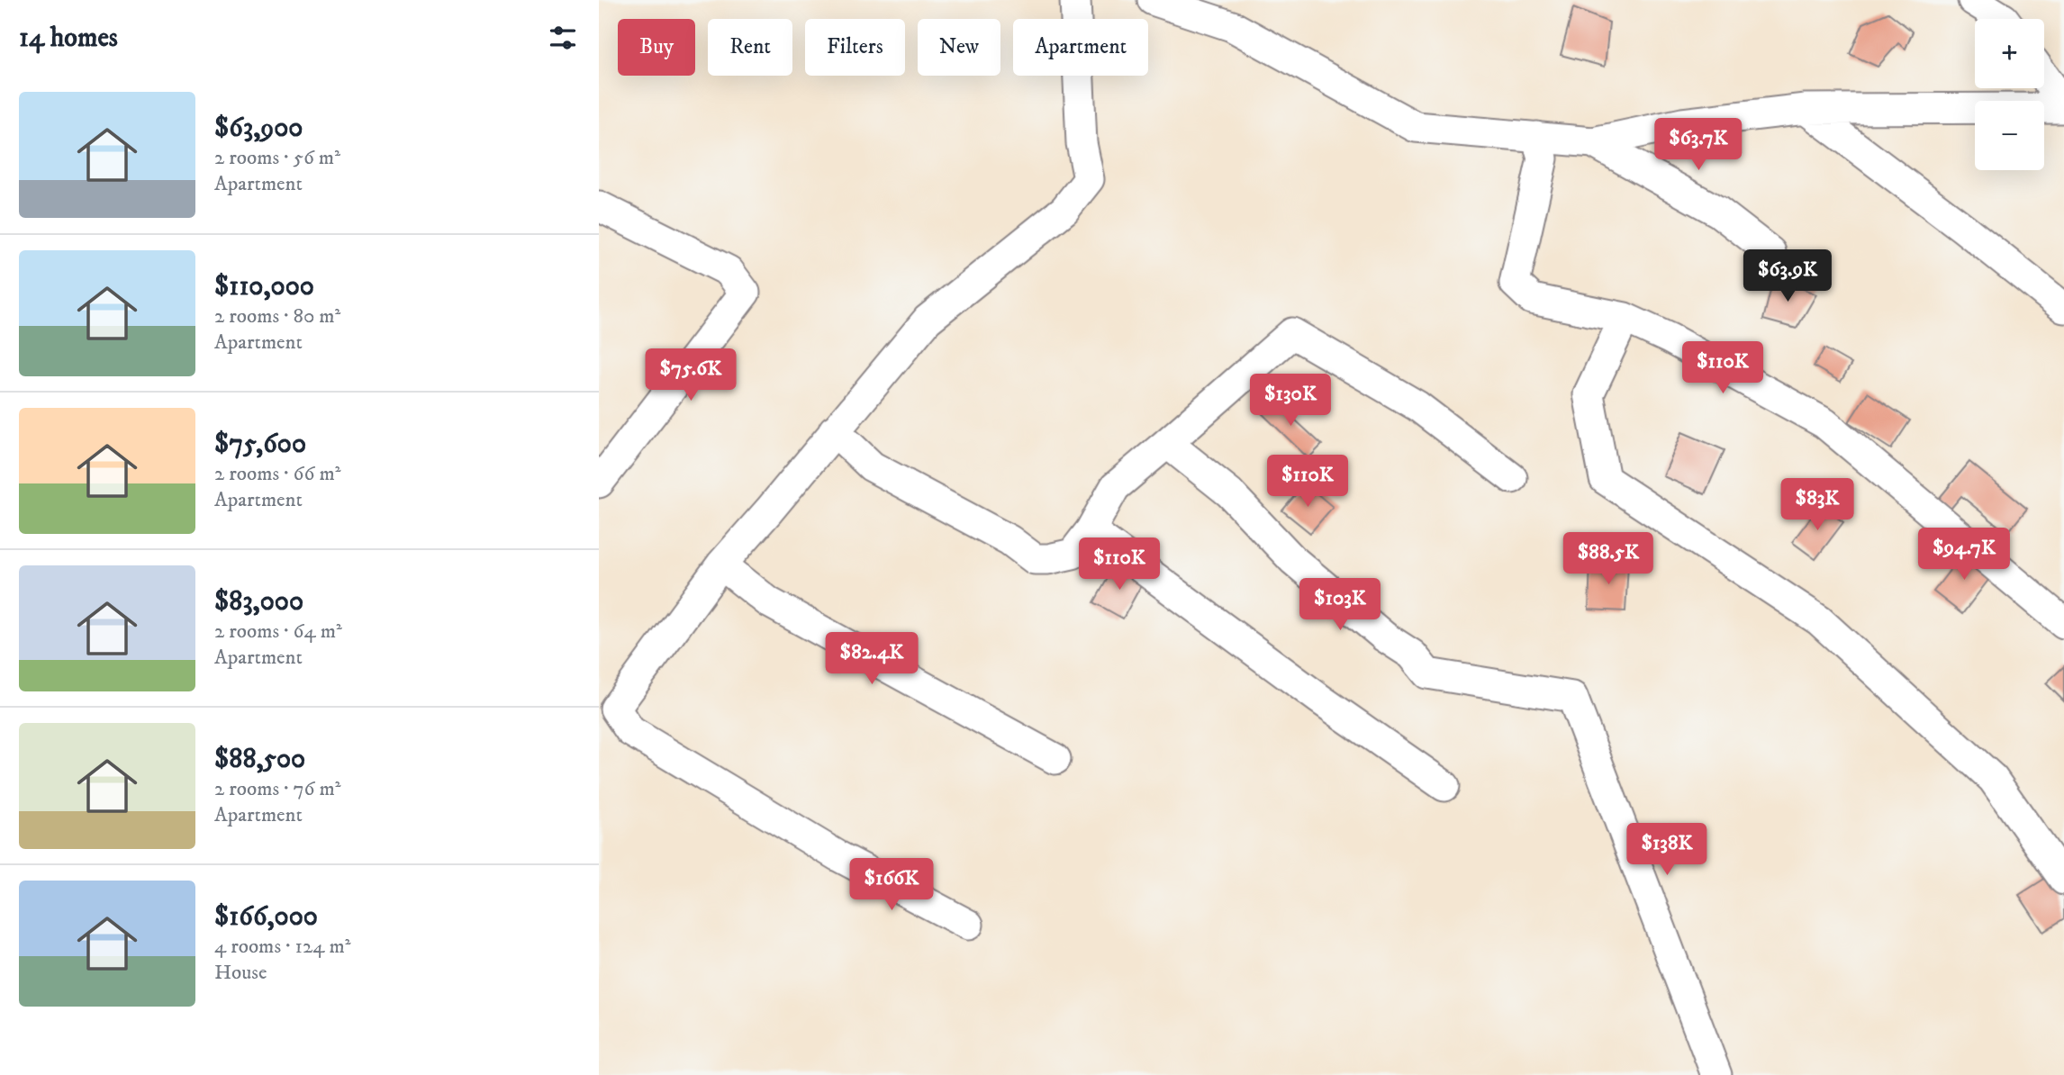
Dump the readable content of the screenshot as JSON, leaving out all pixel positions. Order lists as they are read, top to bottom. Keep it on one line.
{"page":{"heading":"14 homes","map_buttons":["+","−"],"chip":["Buy","Rent","Filters","New","Apartment"],"list":[{"name":"$63,900","note":"2 rooms · 56 m² · Apartment"},{"name":"$110,000","note":"2 rooms · 80 m² · Apartment"},{"name":"$75,600","note":"2 rooms · 66 m² · Apartment"},{"name":"$83,000","note":"2 rooms · 64 m² · Apartment"},{"name":"$88,500","note":"2 rooms · 76 m² · Apartment"},{"name":"$166,000","note":"4 rooms · 124 m² · House"}],"price":["$63.7K","$63.9K","$110K","$75.6K","$130K","$110K","$83K","$94.7K","$88.5K","$110K","$103K","$82.4K","$138K","$166K"]}}
